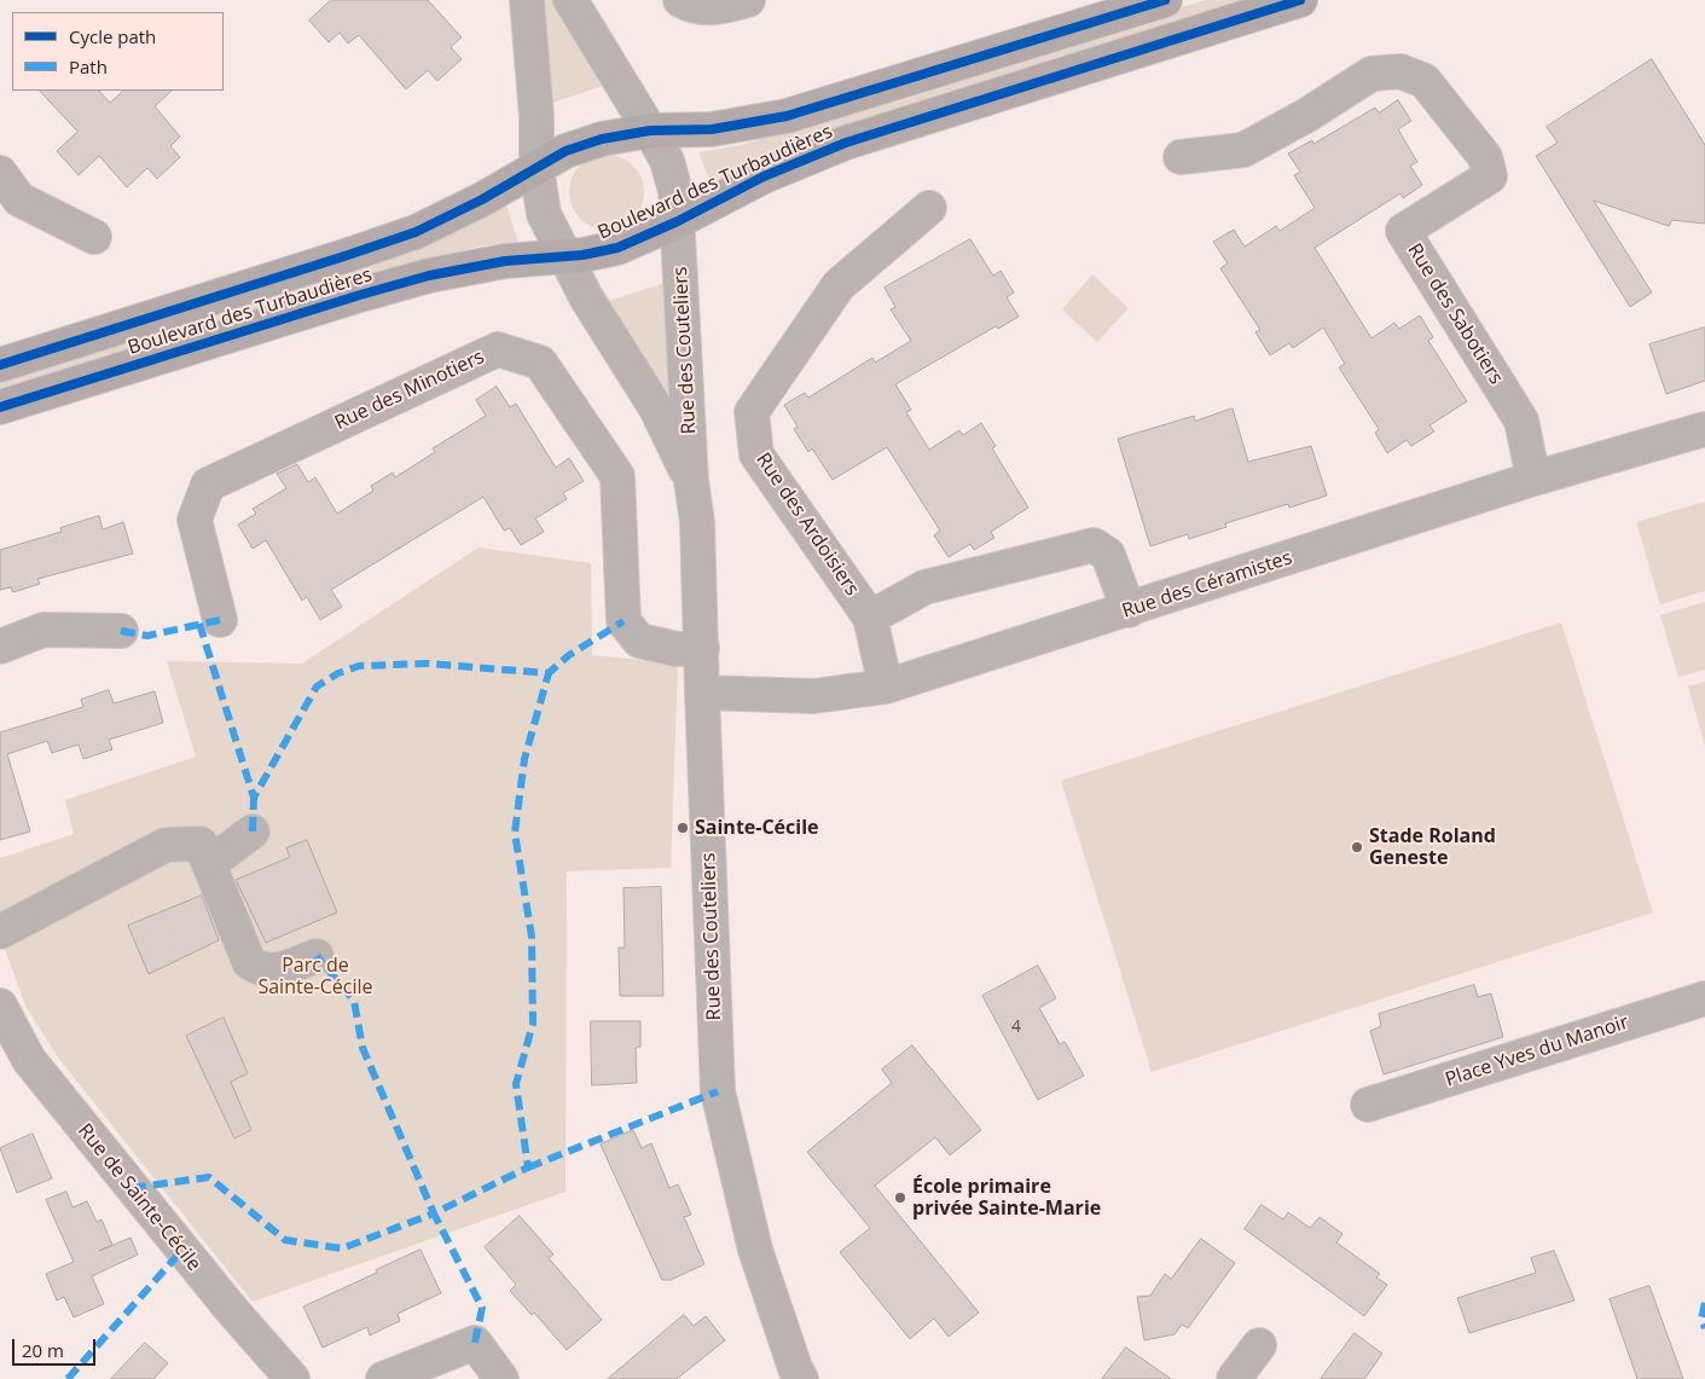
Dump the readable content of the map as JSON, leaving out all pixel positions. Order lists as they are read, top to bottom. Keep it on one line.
{"streets":{"main road":["Boulevard des Turbaudières"],"street":["Rue des Sabotiers","Rue des Couteliers","Rue des Minotiers","Rue des Ardoisiers","Rue des Céramistes","Place Yves du Manoir","Rue de Sainte-Cécile"]},"crossings":[["Boulevard des Turbaudières","Rue des Couteliers"],["Rue des Sabotiers","Rue des Céramistes"],["Rue des Couteliers","Rue des Minotiers"],["Rue des Couteliers","Rue des Céramistes"],["Rue des Ardoisiers","Rue des Céramistes"]],"parks":["Parc de Sainte-Cécile"],"places":["Sainte-Cécile","Stade Roland Geneste","École primaire privée Sainte-Marie"],"house_numbers":["4"],"legend":["Cycle path","Path"],"scale_bar":"20 m"}
